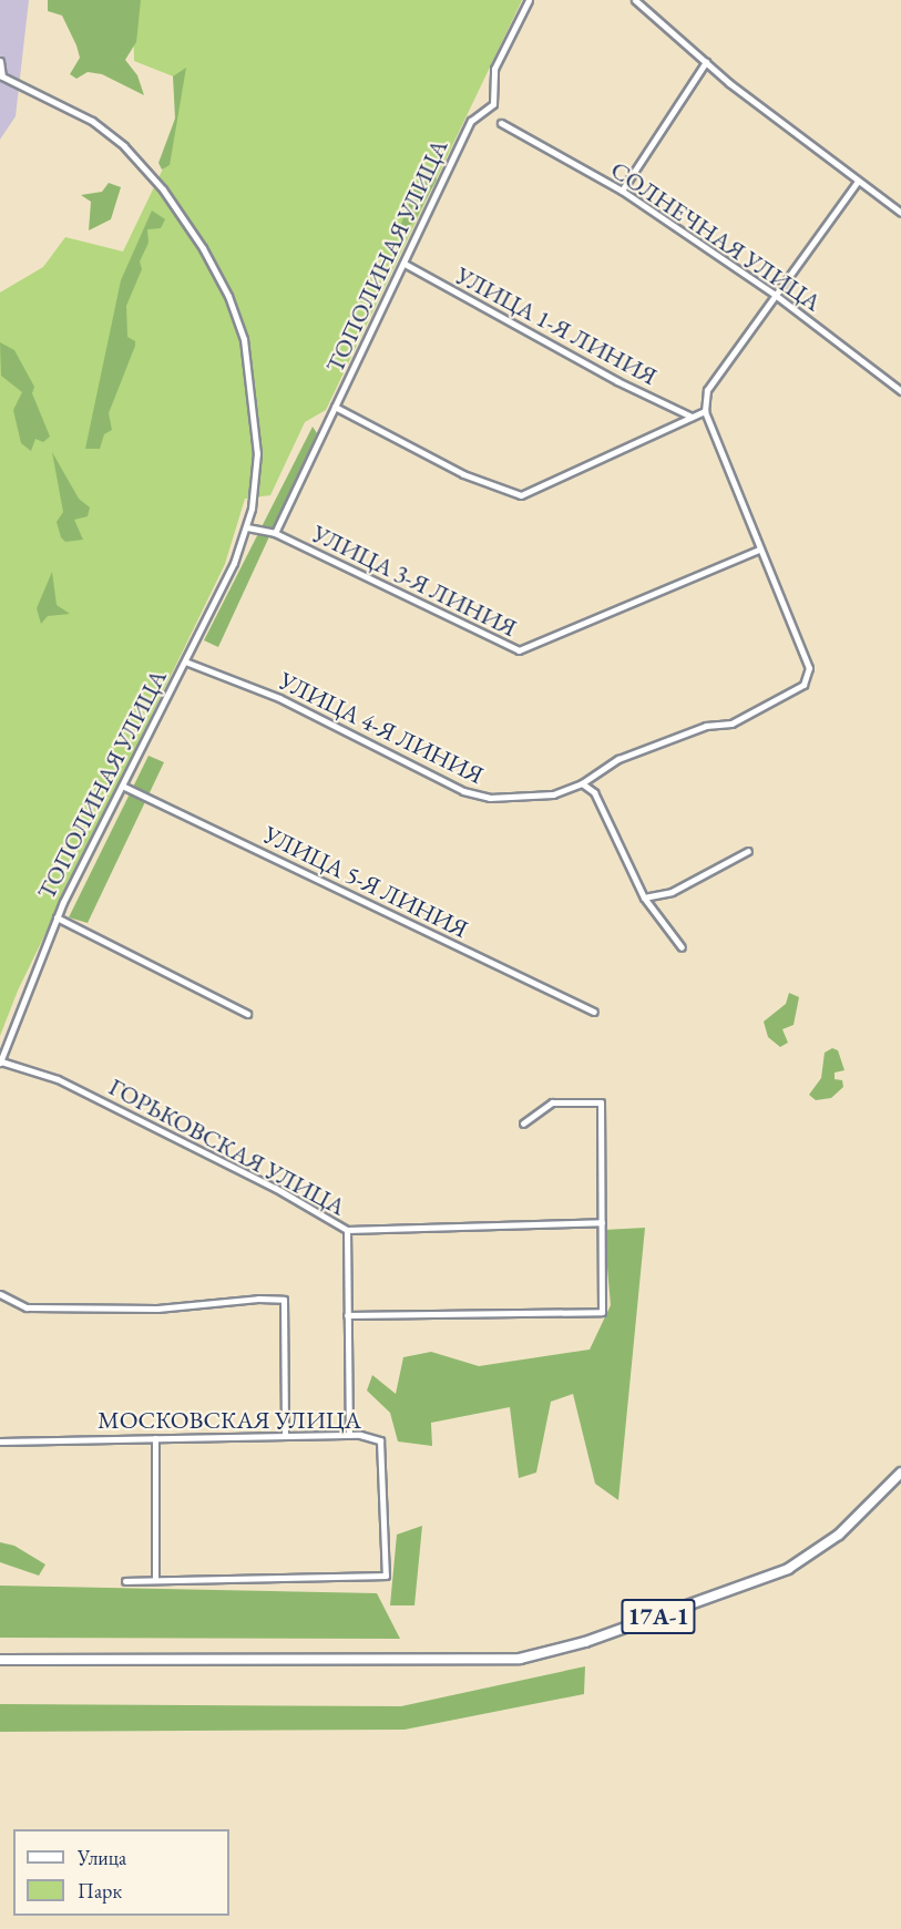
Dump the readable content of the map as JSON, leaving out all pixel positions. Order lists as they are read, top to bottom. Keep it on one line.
{"streets":{"main road":["17А-1"],"street":["СОЛНЕЧНАЯ УЛИЦА","ТОПОЛИНАЯ УЛИЦА","УЛИЦА 1-Я ЛИНИЯ","УЛИЦА 3-Я ЛИНИЯ","УЛИЦА 4-Я ЛИНИЯ","УЛИЦА 5-Я ЛИНИЯ","ГОРЬКОВСКАЯ УЛИЦА","МОСКОВСКАЯ УЛИЦА"]},"crossings":[["ТОПОЛИНАЯ УЛИЦА","УЛИЦА 1-Я ЛИНИЯ"],["ТОПОЛИНАЯ УЛИЦА","УЛИЦА 3-Я ЛИНИЯ"],["ТОПОЛИНАЯ УЛИЦА","УЛИЦА 4-Я ЛИНИЯ"],["ТОПОЛИНАЯ УЛИЦА","УЛИЦА 5-Я ЛИНИЯ"],["ТОПОЛИНАЯ УЛИЦА","ГОРЬКОВСКАЯ УЛИЦА"],["УЛИЦА 3-Я ЛИНИЯ","УЛИЦА 4-Я ЛИНИЯ"]],"legend":["Улица","Парк"]}
